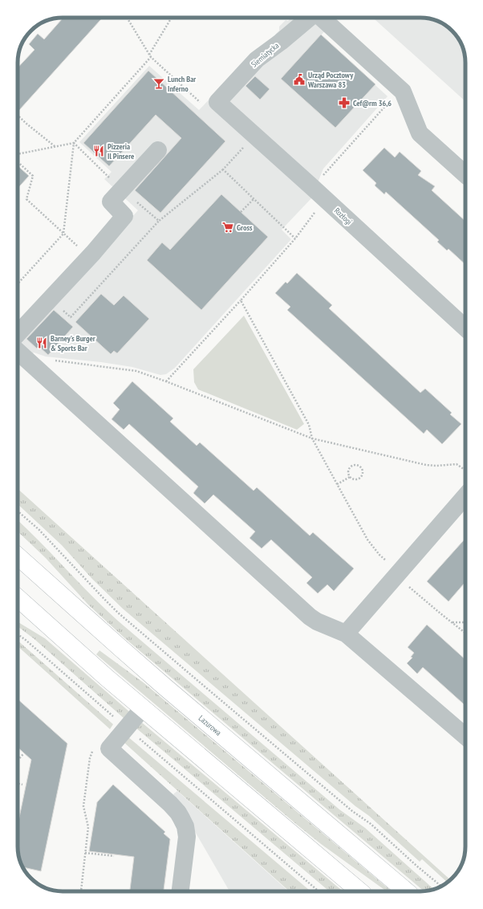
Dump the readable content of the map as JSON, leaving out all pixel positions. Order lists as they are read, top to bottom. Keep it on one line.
{"streets":{"main road":["Lazurowa"],"street":["Siemiatycka","Rozłogi"]},"crossings":[["Siemiatycka","Rozłogi"]],"places":{"public building":["Urząd Pocztowy Warszawa 83"],"bar":["Lunch Bar Inferno"],"pharmacy":["Cef@rm 36,6"],"restaurant":["Pizzeria Il Pinsere","Barney's Burger & Sports Bar"],"supermarket":["Gross"]}}
